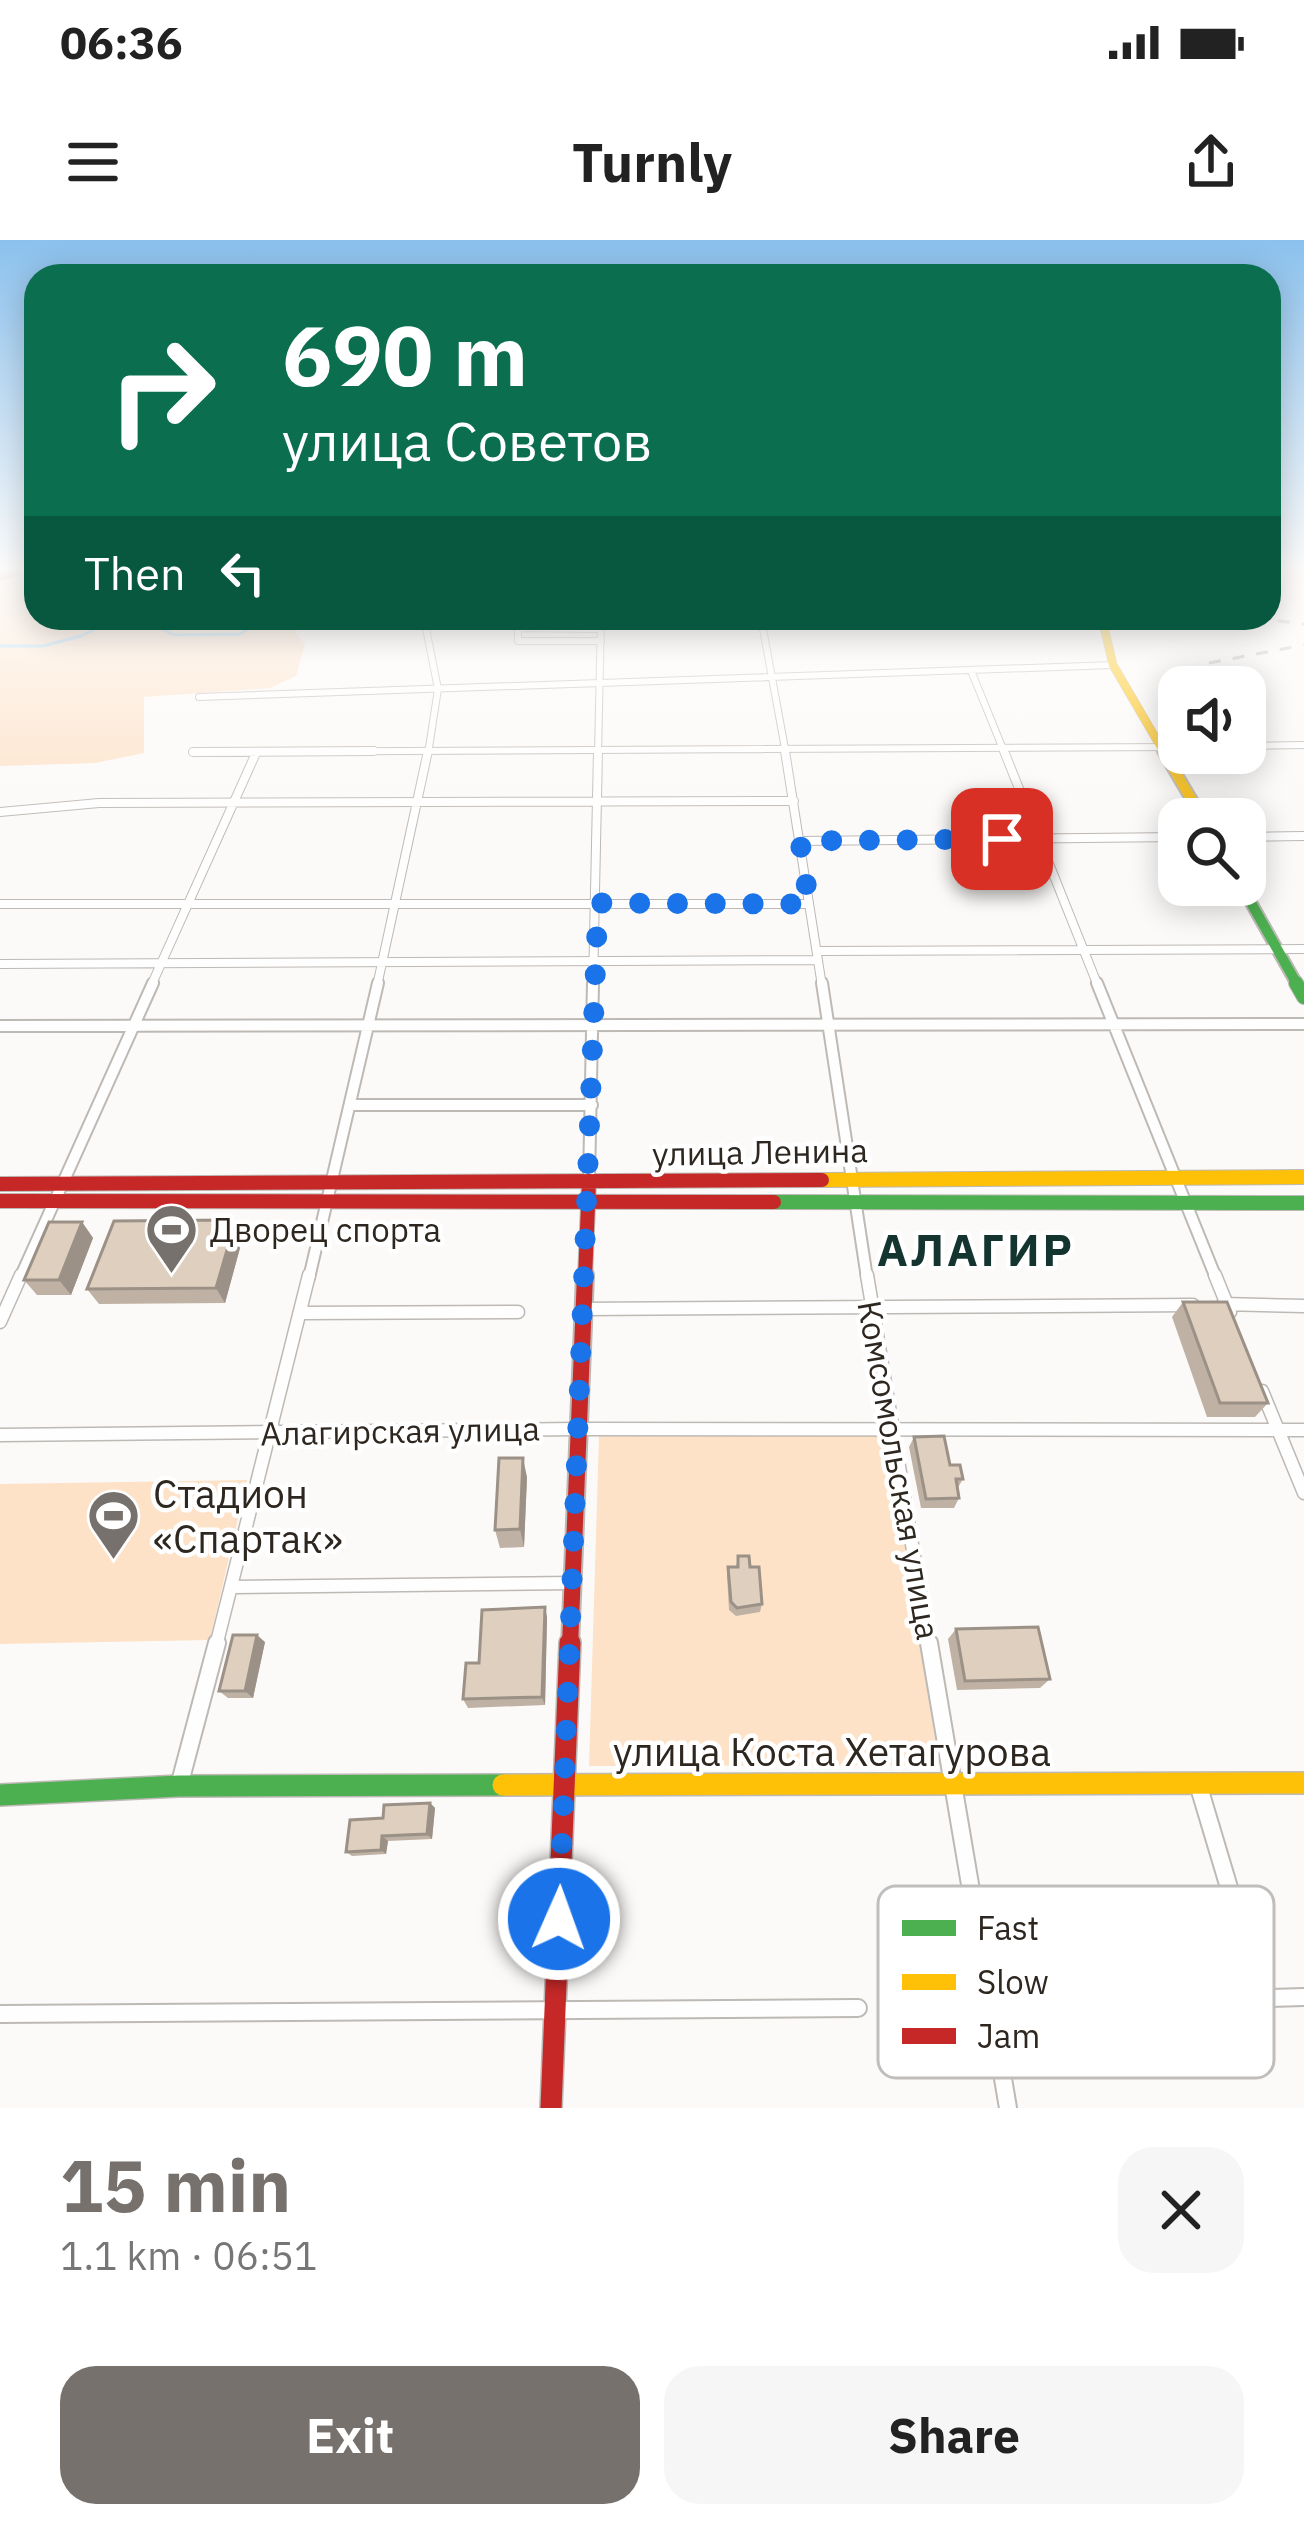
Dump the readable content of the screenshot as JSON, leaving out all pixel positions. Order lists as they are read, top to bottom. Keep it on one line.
{"streets":{"street":["улица Ленина","Алагирская улица","Комсомольская улица","улица Коста Хетагурова"]},"crossings":[["улица Ленина","Комсомольская улица"],["Алагирская улица","Комсомольская улица"],["Комсомольская улица","улица Коста Хетагурова"]],"districts":["АЛАГИР"],"places":{"sports":["Дворец спорта","Стадион «Спартак»"]},"legend":["Fast","Slow","Jam"],"page":{"status":"06:36","header":"Turnly","turn":["690 m","улица Советов"],"then":"Then","heading":["15 min","1.1 km · 06:51"],"buttons":["Exit","Share"]}}
